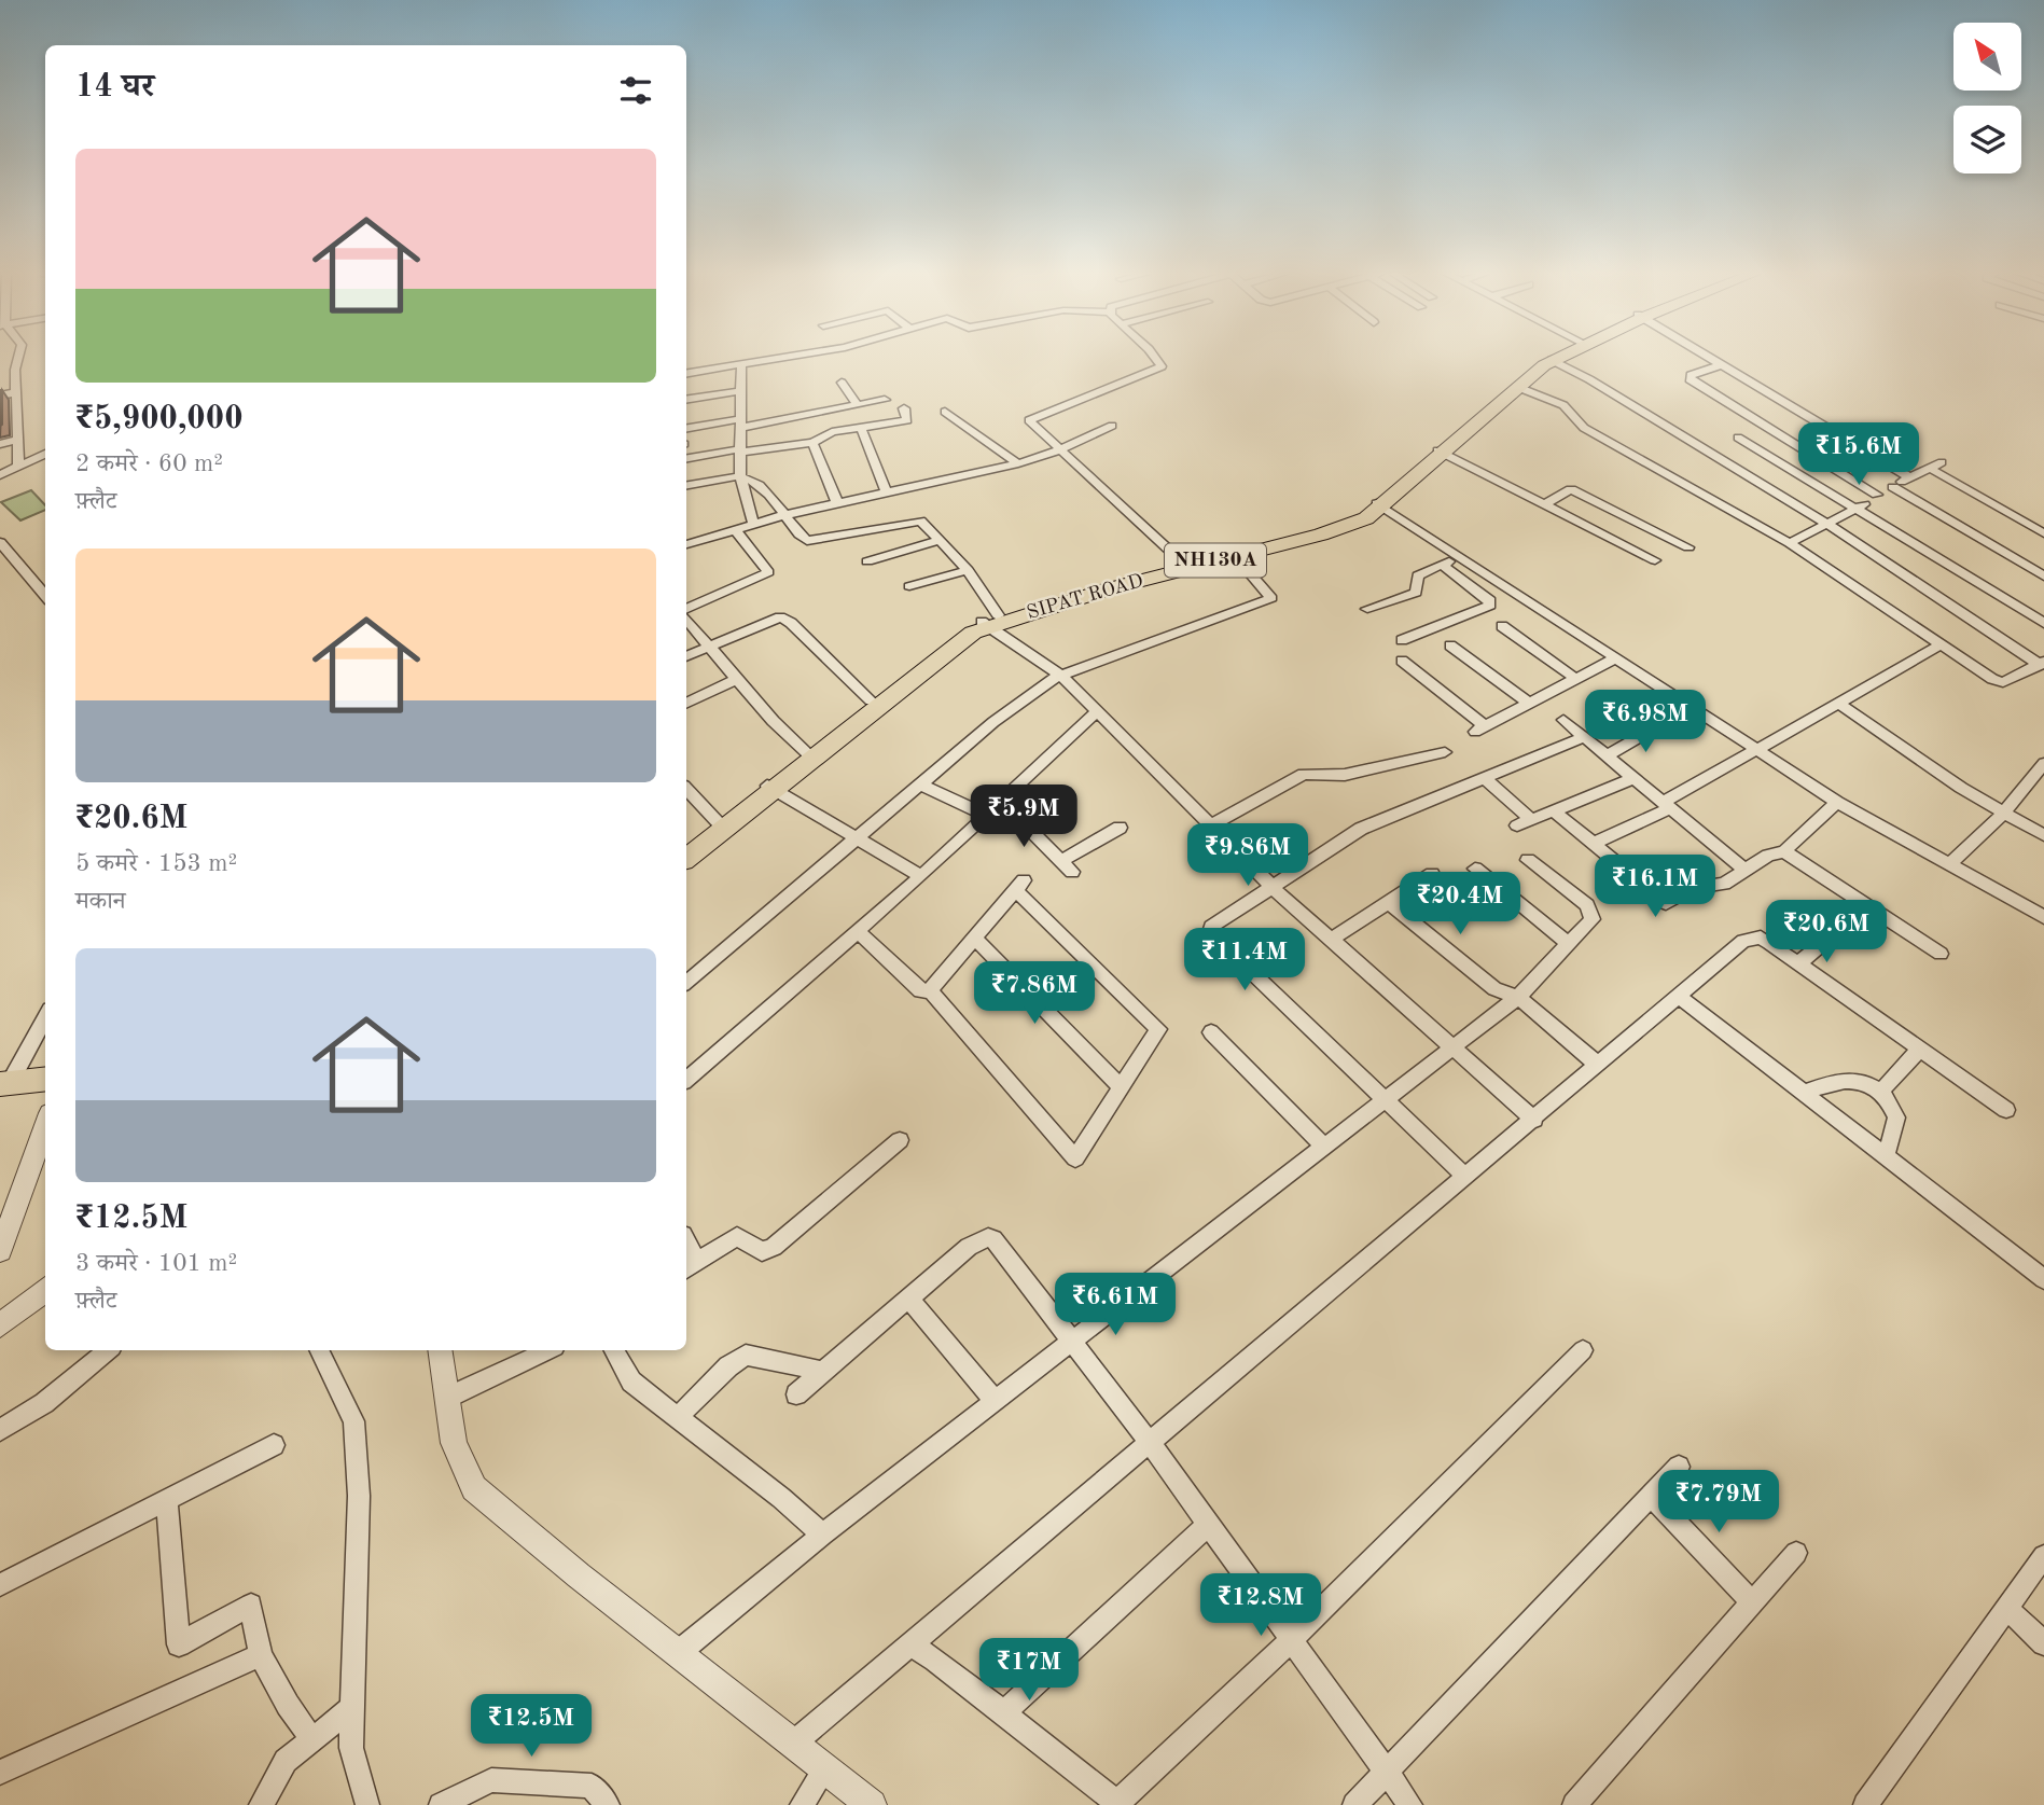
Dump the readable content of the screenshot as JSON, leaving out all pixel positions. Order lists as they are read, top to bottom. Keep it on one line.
{"streets":{"highway":["NH130A","SIPAT ROAD"]},"north":"top left","page":{"heading":"14 घर","list":[{"name":"₹5,900,000","note":"2 कमरे · 60 m² · फ़्लैट"},{"name":"₹20.6M","note":"5 कमरे · 153 m² · मकान"},{"name":"₹12.5M","note":"3 कमरे · 101 m² · फ़्लैट"}],"price":["₹15.6M","₹6.98M","₹5.9M","₹9.86M","₹16.1M","₹20.4M","₹20.6M","₹11.4M","₹7.86M","₹6.61M","₹7.79M","₹12.8M","₹17M","₹12.5M"]}}
